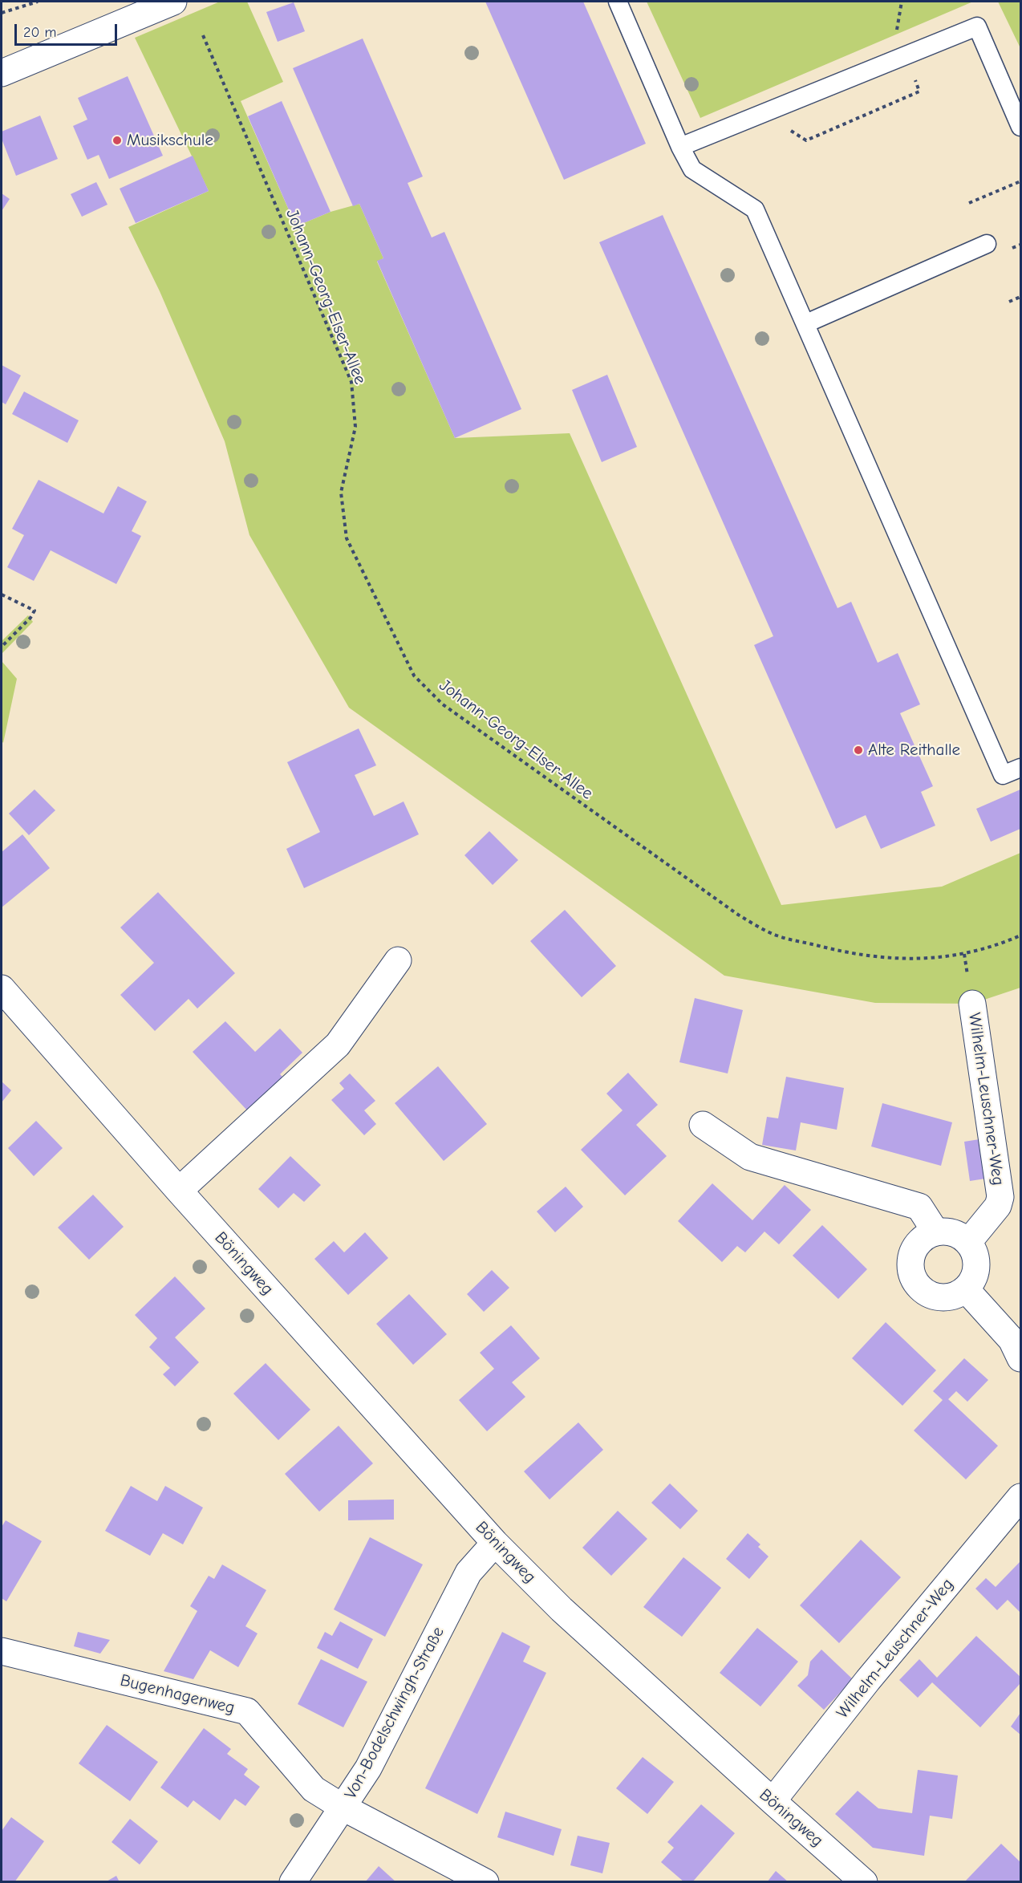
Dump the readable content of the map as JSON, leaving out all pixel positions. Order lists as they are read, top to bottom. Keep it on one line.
{"streets":{"street":["Wilhelm-Leuschner-Weg","Böningweg","Bugenhagenweg","Von-Bodelschwingh-Straße"],"path":["Johann-Georg-Elser-Allee"]},"crossings":[["Wilhelm-Leuschner-Weg","Böningweg"],["Böningweg","Von-Bodelschwingh-Straße"],["Bugenhagenweg","Von-Bodelschwingh-Straße"]],"places":["Musikschule","Alte Reithalle"],"scale_bar":"20 m"}
